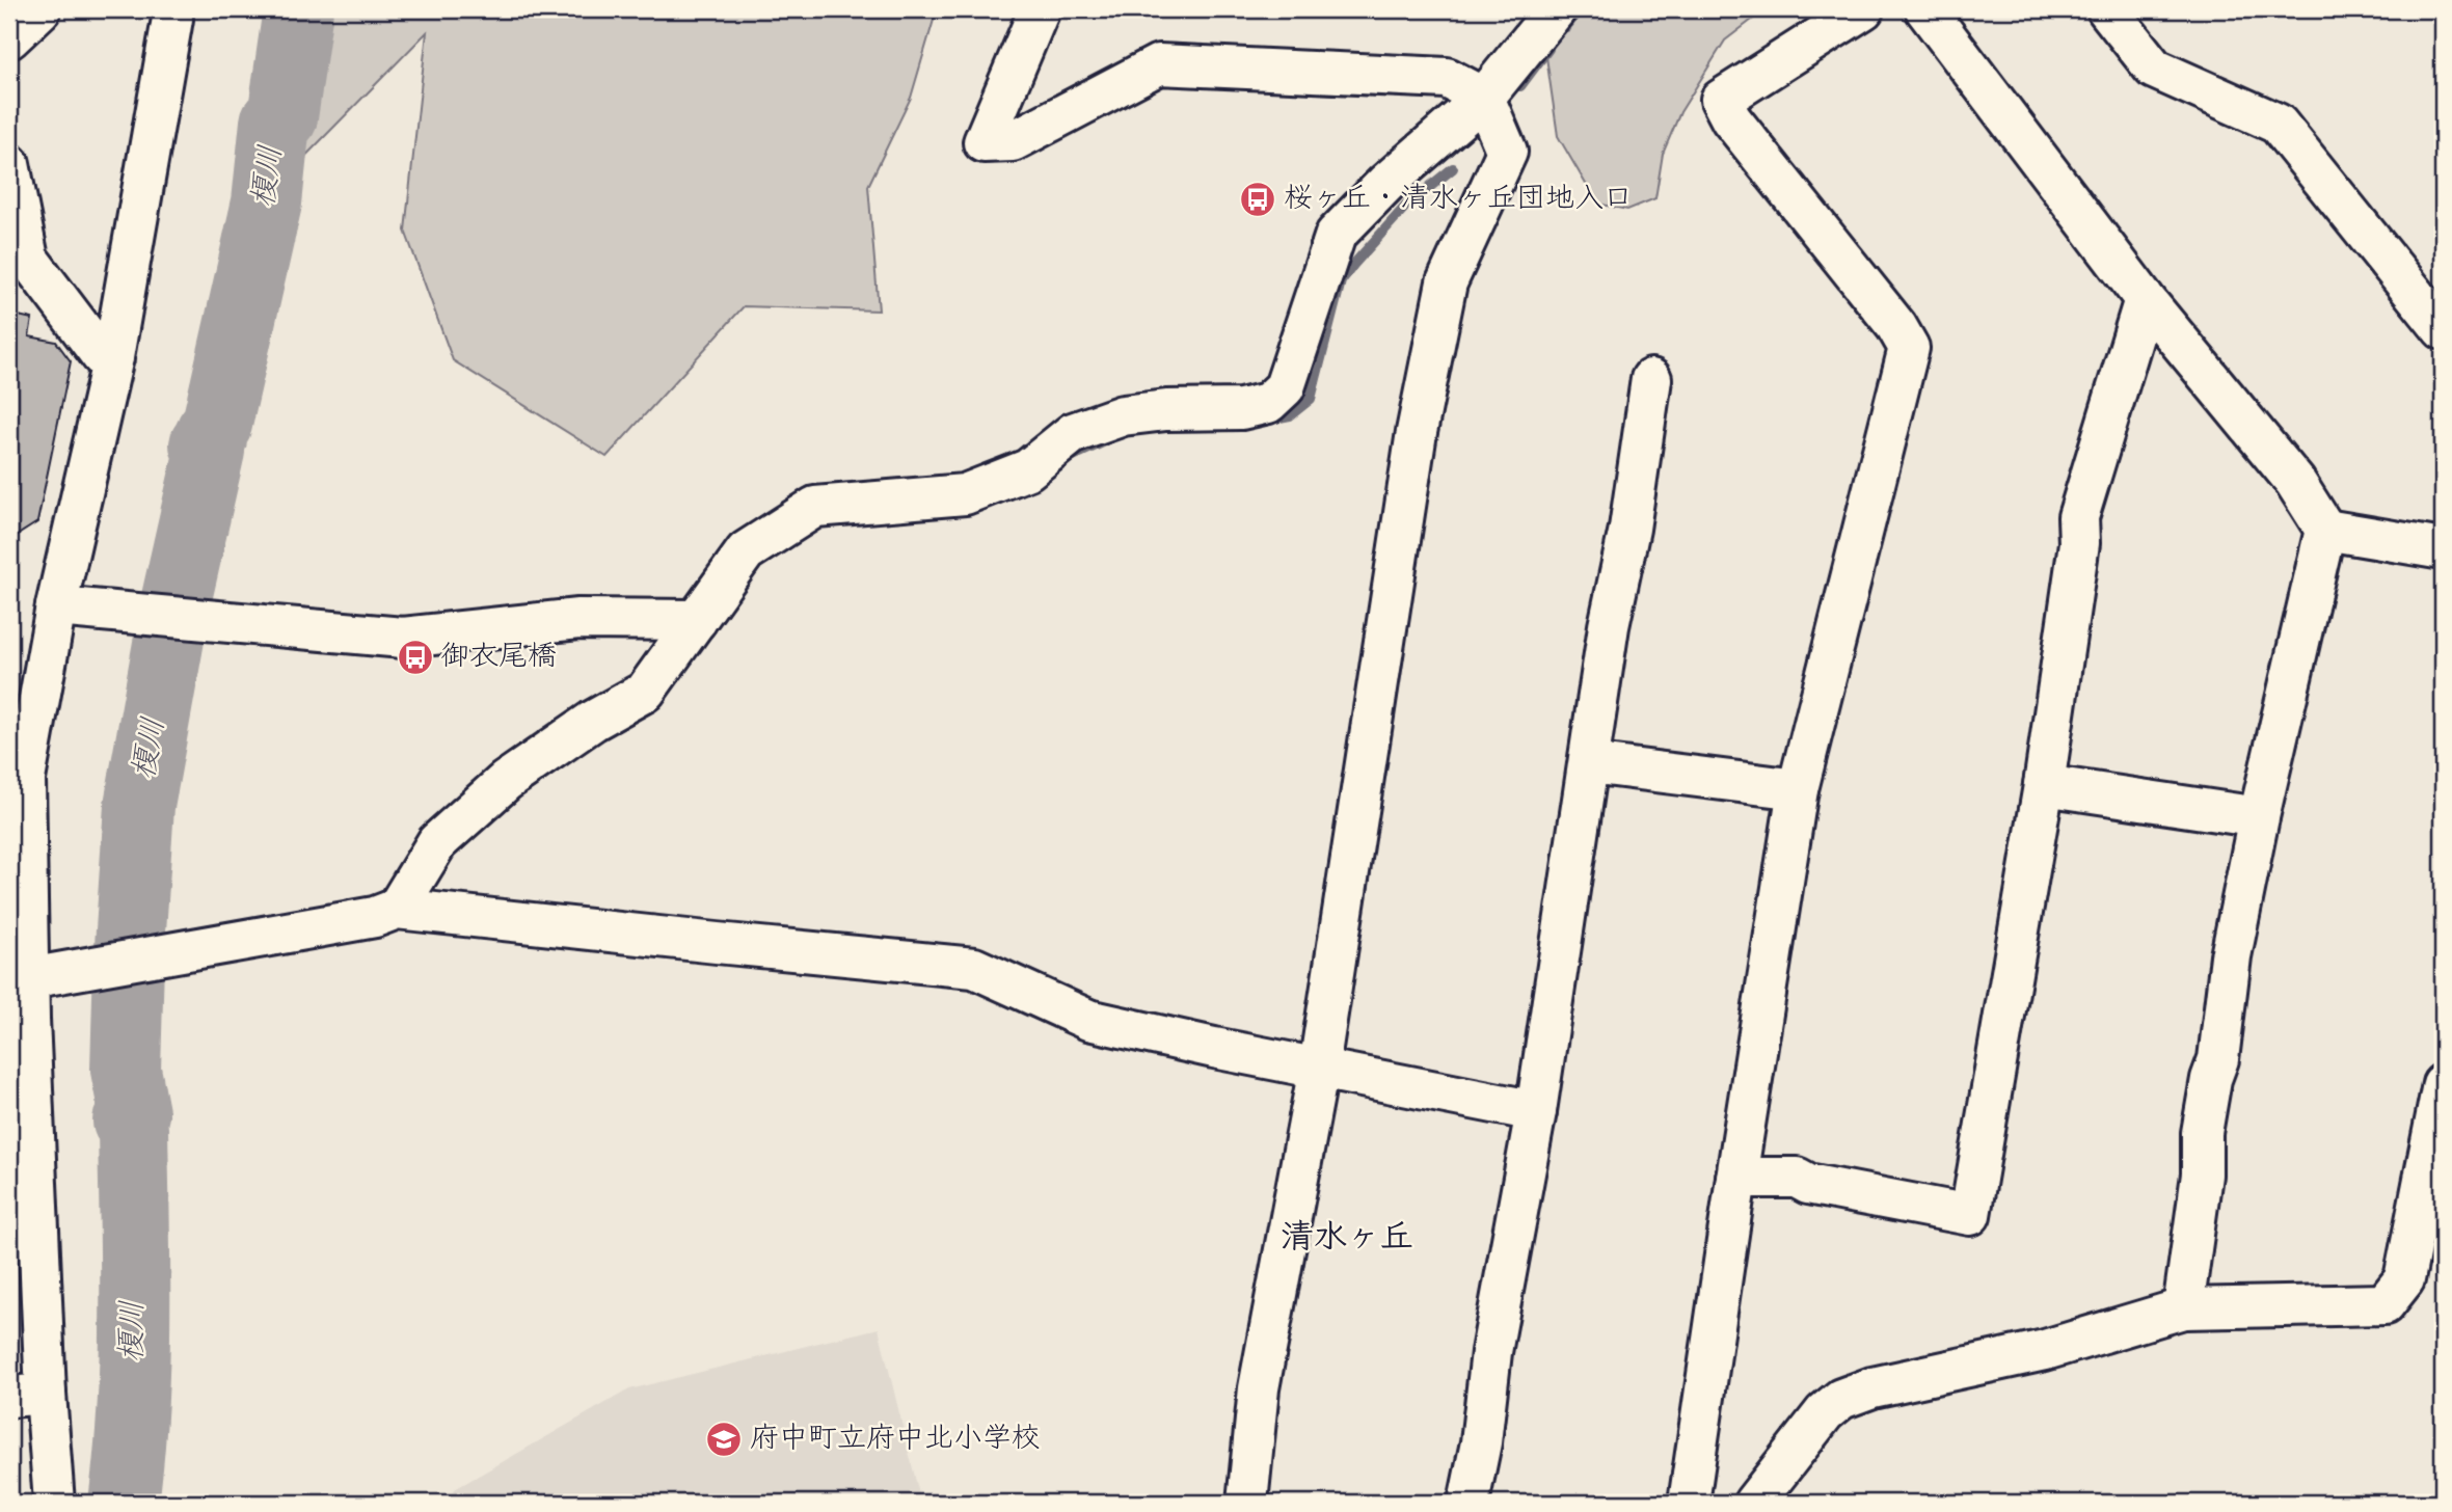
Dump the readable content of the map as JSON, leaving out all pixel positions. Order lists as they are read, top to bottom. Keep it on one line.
{"districts":["清水ヶ丘"],"water":["榎川"],"places":{"bus stop":["桜ヶ丘・清水ヶ丘団地入口","御衣尾橋"],"school or university":["府中町立府中北小学校"]}}
